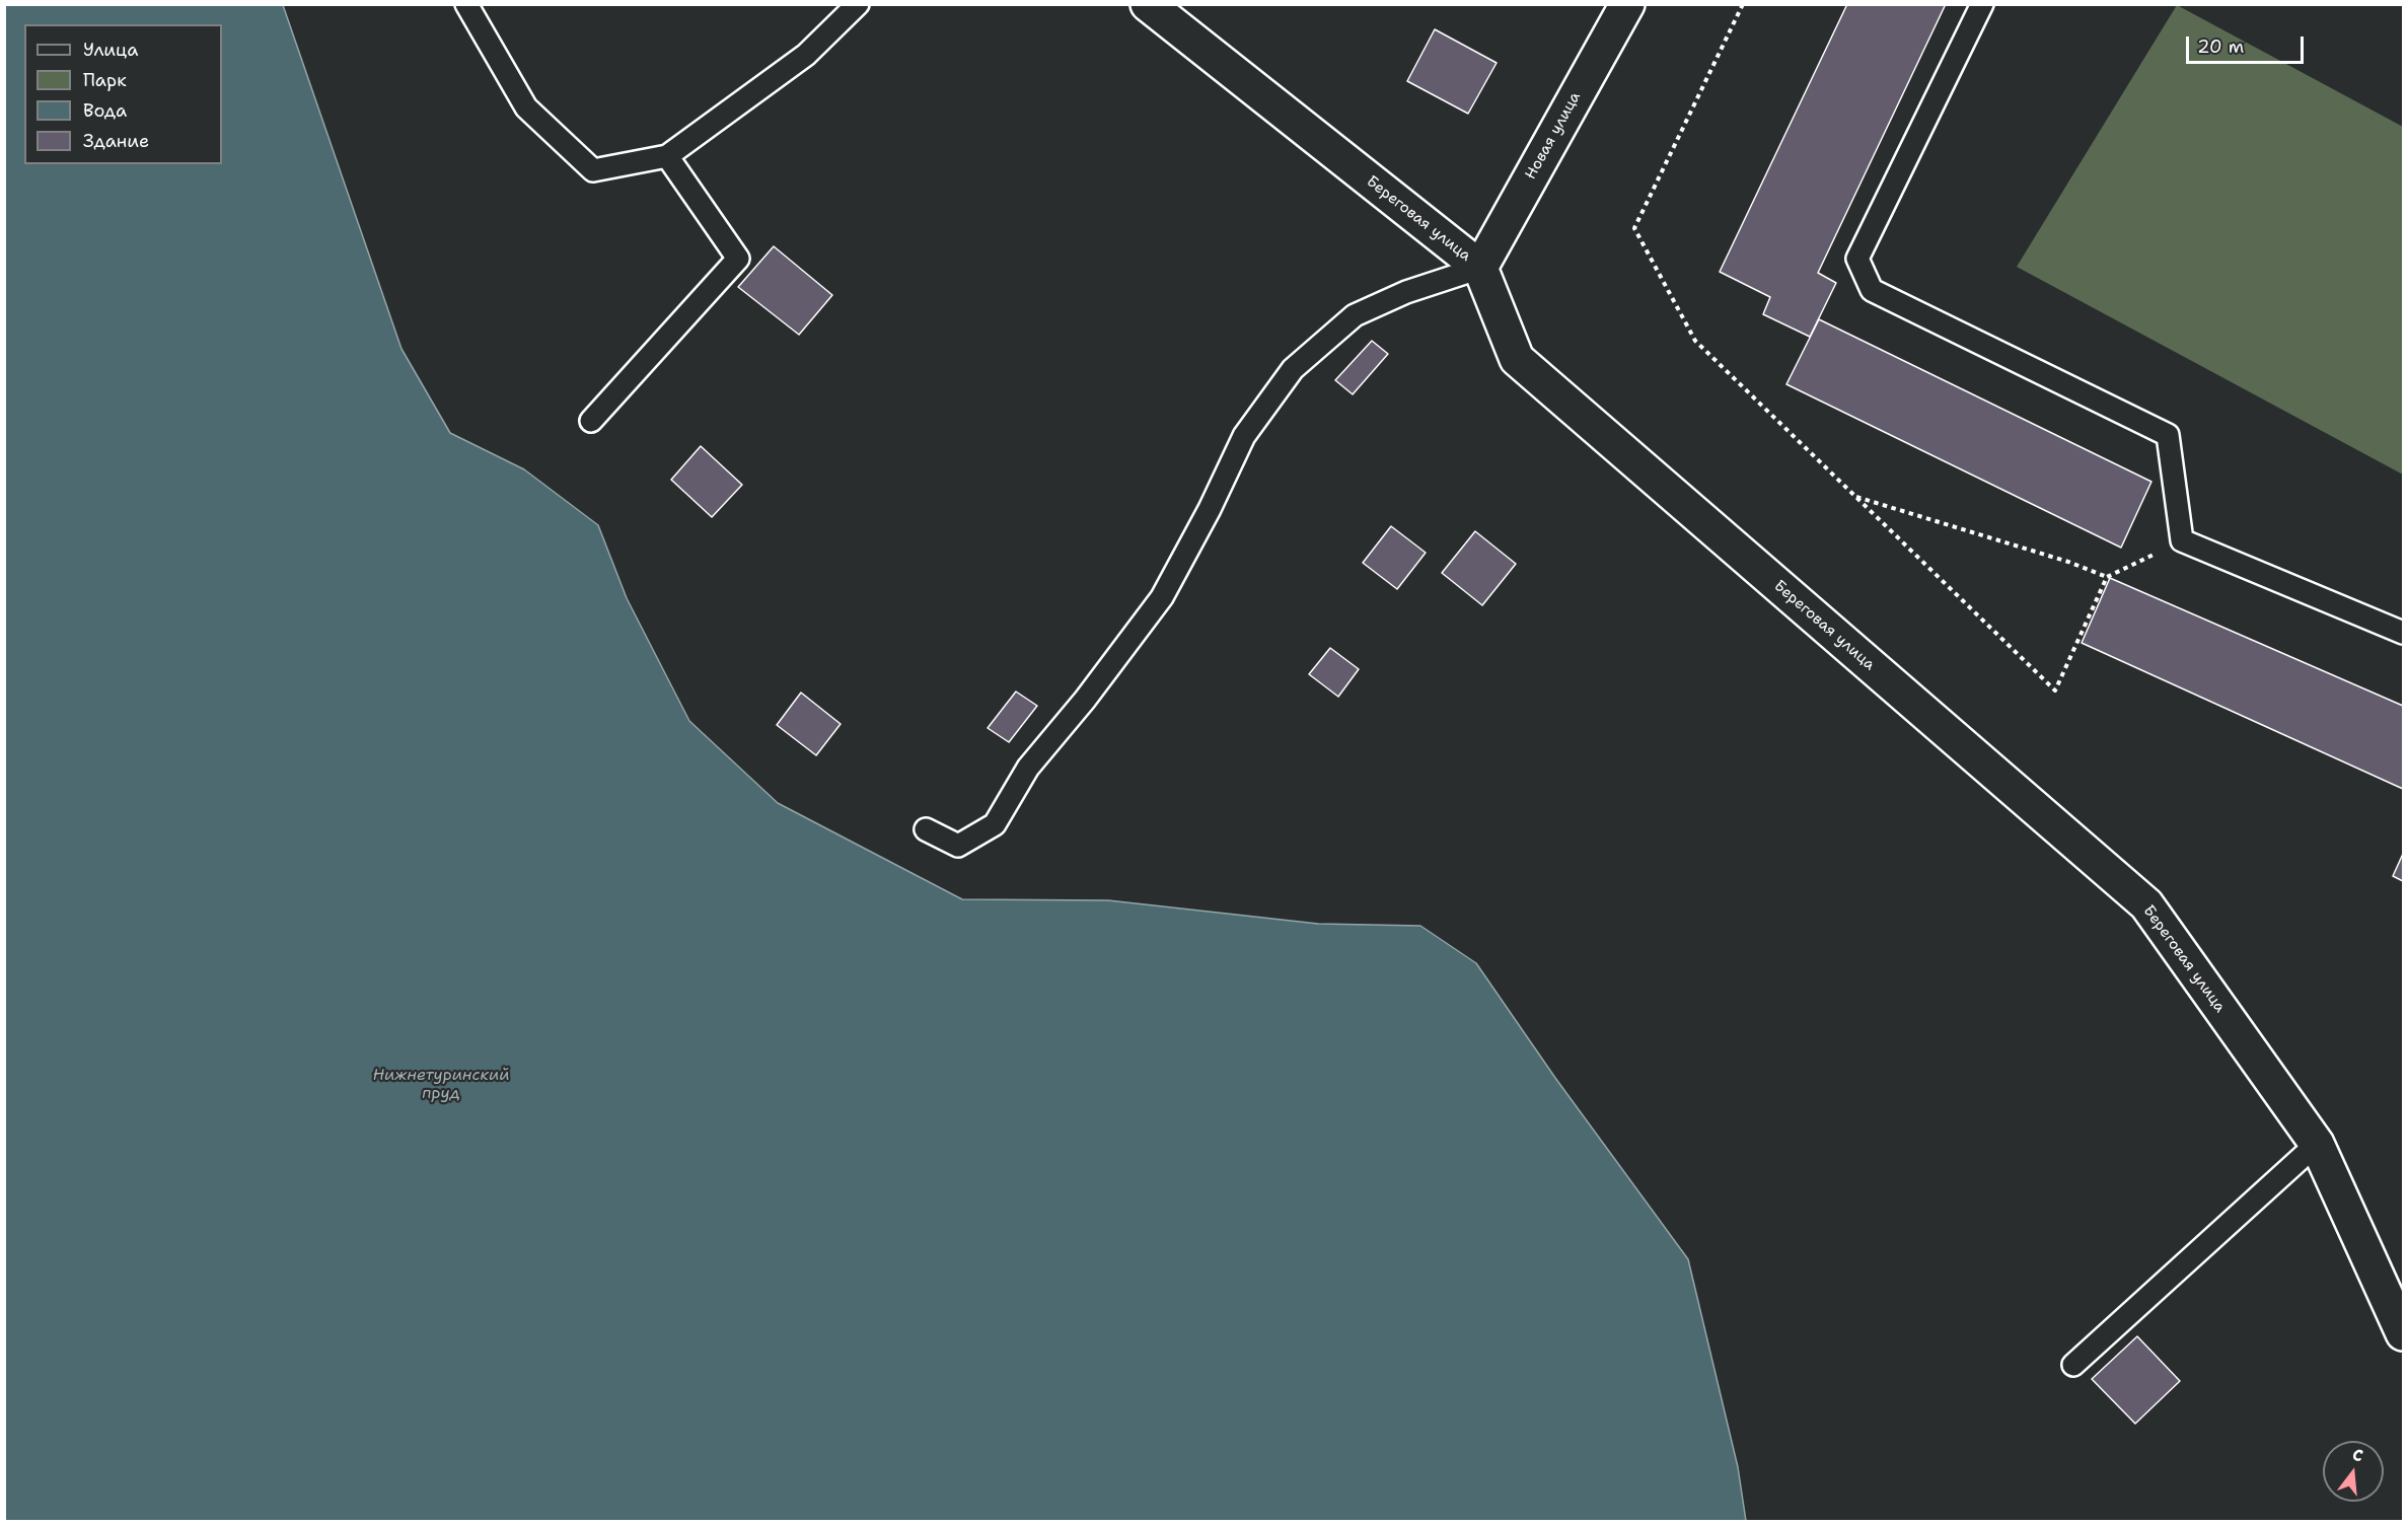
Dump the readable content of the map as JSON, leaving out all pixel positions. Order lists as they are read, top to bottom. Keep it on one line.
{"streets":{"street":["Новая улица","Береговая улица"]},"crossings":[["Новая улица","Береговая улица"]],"water":["Нижнетуринский пруд"],"legend":["Улица","Парк","Вода","Здание"],"scale_bar":"20 m","north":"top"}
